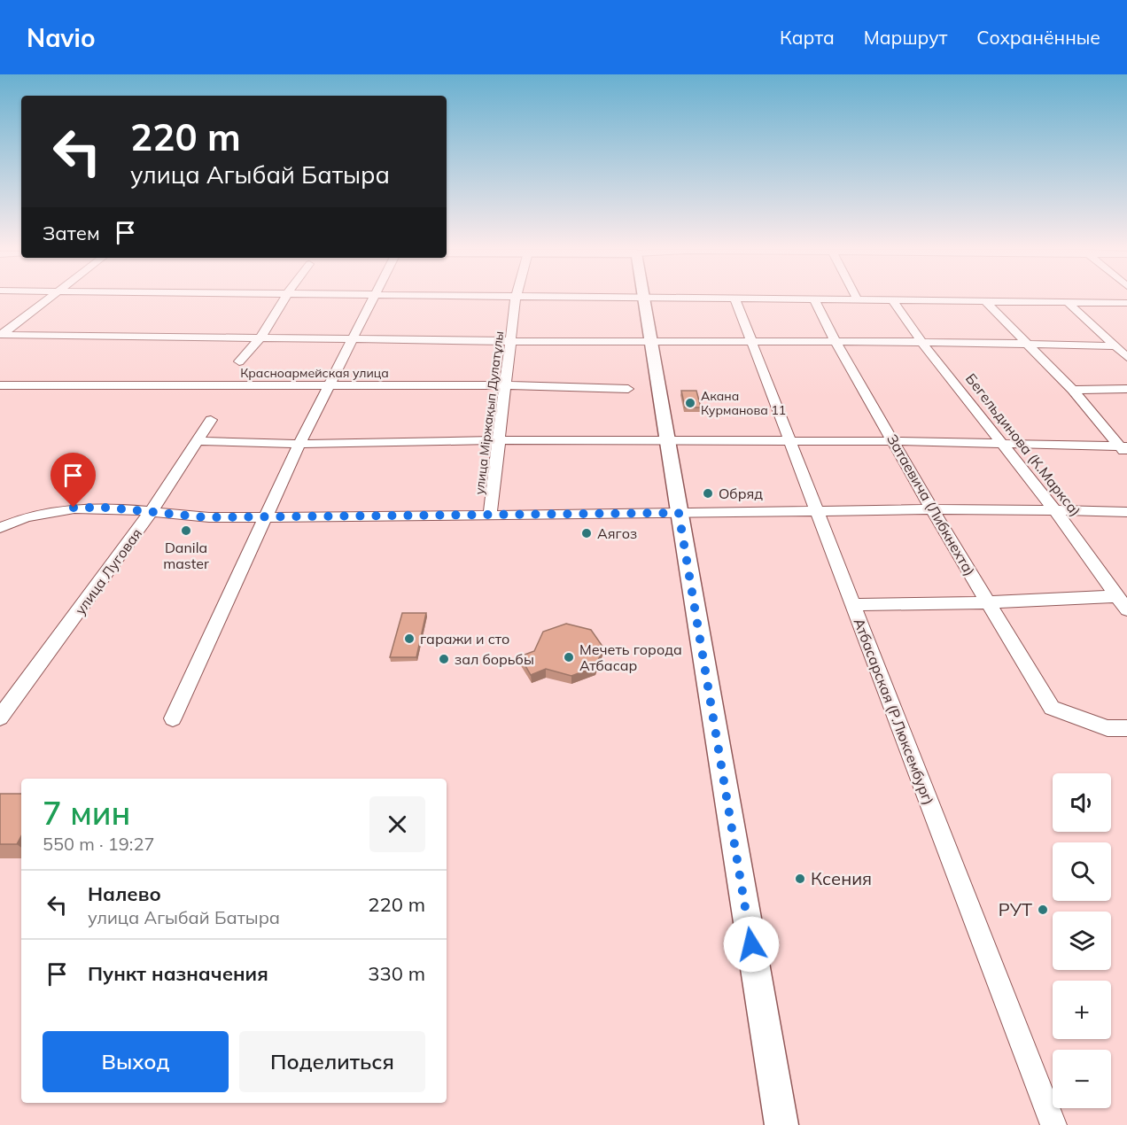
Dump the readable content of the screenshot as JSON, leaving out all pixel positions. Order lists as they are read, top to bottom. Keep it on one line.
{"streets":{"street":["Красноармейская улица","улица Міржақып Дулатұлы","Бегельдинова (К.Маркса)","Затаевича (Либкнехта)","улица Луговая","Атбасарская (Р.Люксембург)"]},"crossings":[["Красноармейская улица","улица Міржақып Дулатұлы"]],"places":["Акана Курманова 11","Обряд","Danila master","Аягоз","гаражи и сто","Мечеть города Атбасар","зал борьбы","Ксения","РУТ"],"page":{"header":"Navio","nav":["Карта","Маршрут","Сохранённые"],"turn":["220 m","улица Агыбай Батыра"],"then":"Затем","map_buttons":["+","−"],"heading":["7 мин","550 m · 19:27"],"list":[{"name":"Налево","note":"улица Агыбай Батыра","value":"220 m"},{"name":"Пункт назначения","value":"330 m"}],"buttons":["Выход","Поделиться"]}}
